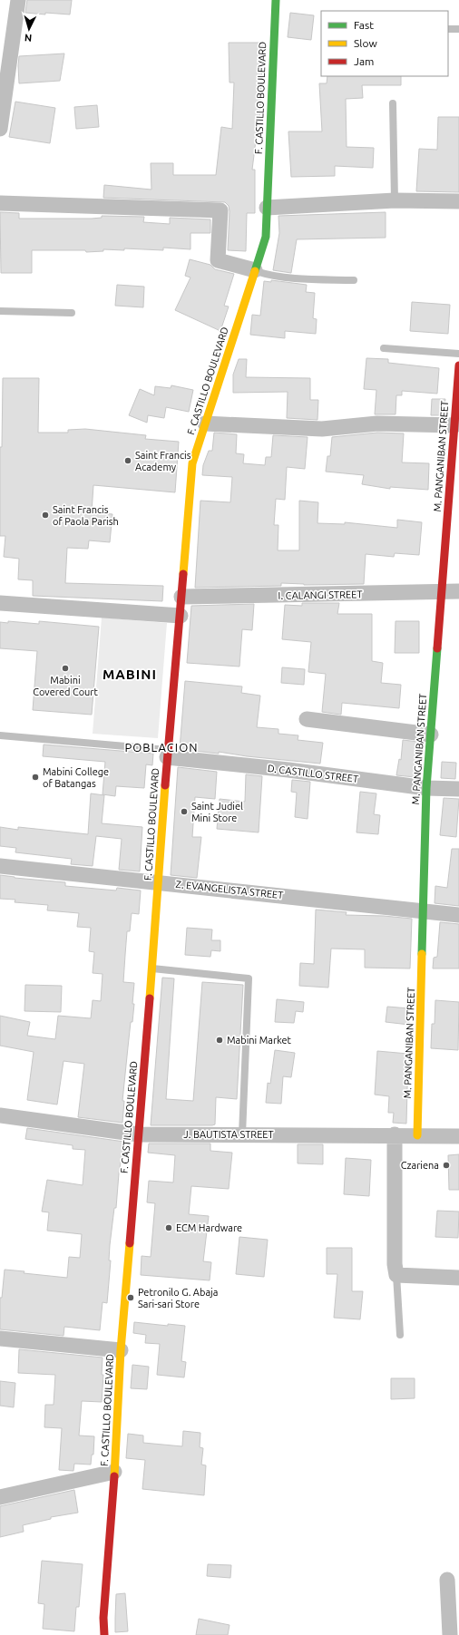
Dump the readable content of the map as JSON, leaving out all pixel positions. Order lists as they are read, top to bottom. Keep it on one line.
{"streets":{"main road":["F. CASTILLO BOULEVARD","M. PANGANIBAN STREET"],"street":["I. CALANGI STREET","D. CASTILLO STREET","Z. EVANGELISTA STREET","J. BAUTISTA STREET"]},"crossings":[["F. CASTILLO BOULEVARD","I. CALANGI STREET"],["F. CASTILLO BOULEVARD","D. CASTILLO STREET"],["F. CASTILLO BOULEVARD","Z. EVANGELISTA STREET"],["F. CASTILLO BOULEVARD","J. BAUTISTA STREET"],["M. PANGANIBAN STREET","I. CALANGI STREET"],["M. PANGANIBAN STREET","D. CASTILLO STREET"],["M. PANGANIBAN STREET","Z. EVANGELISTA STREET"],["M. PANGANIBAN STREET","J. BAUTISTA STREET"]],"districts":["MABINI","POBLACION"],"places":["Saint Francis Academy","Saint Francis of Paola Parish","Mabini Covered Court","Mabini College of Batangas","Saint Judiel Mini Store","Mabini Market","Czariena","ECM Hardware","Petronilo G. Abaja Sari-sari Store"],"legend":["Fast","Slow","Jam"],"north":"bottom"}
